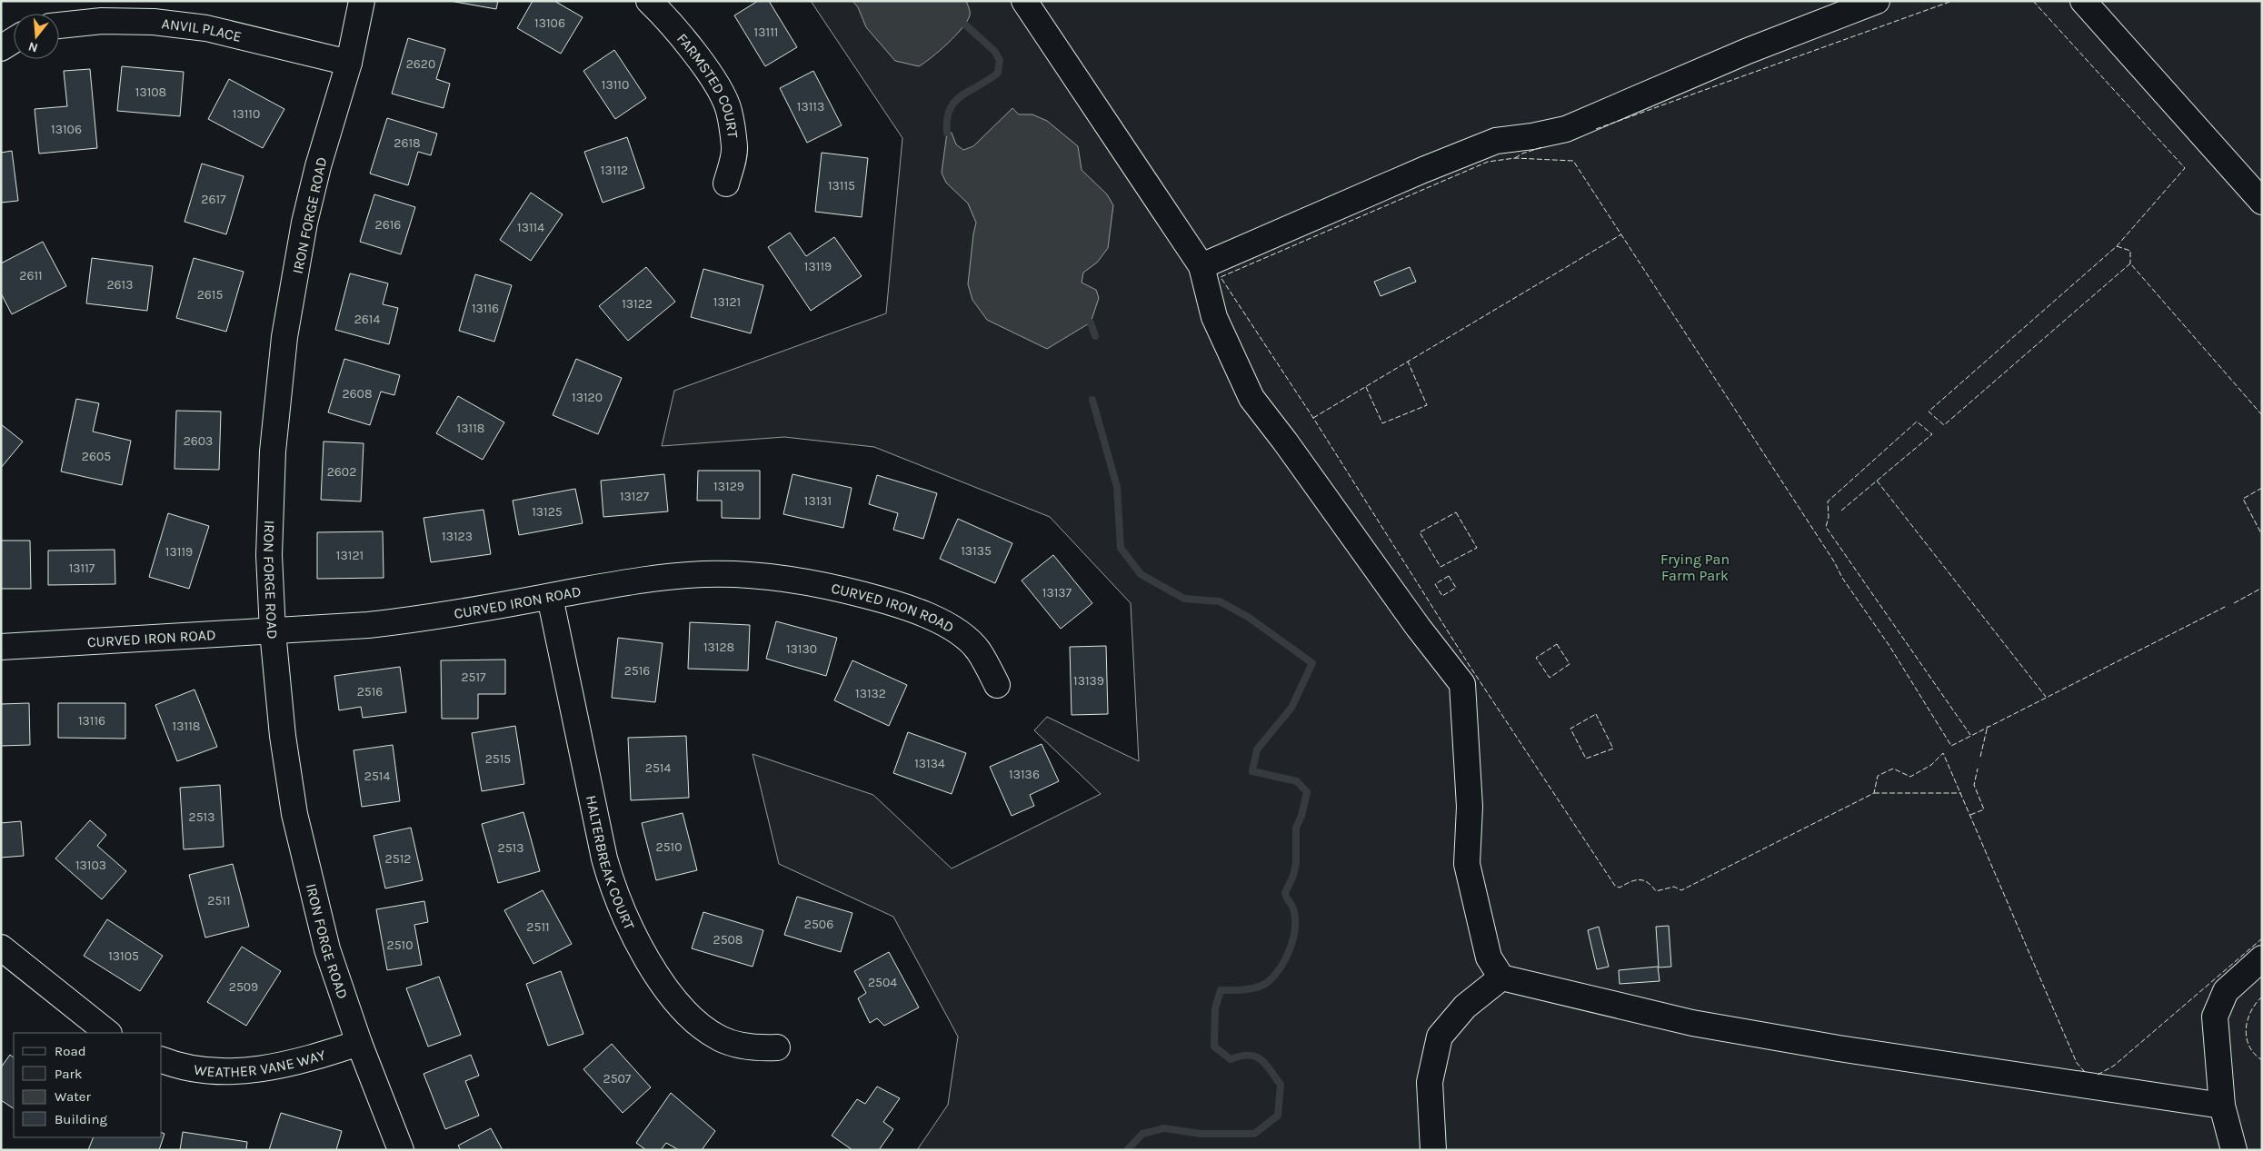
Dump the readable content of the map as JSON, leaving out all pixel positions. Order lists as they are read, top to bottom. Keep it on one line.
{"streets":{"street":["ANVIL PLACE","FARMSTED COURT","IRON FORGE ROAD","CURVED IRON ROAD","HALTERBREAK COURT","WEATHER VANE WAY"]},"crossings":[["ANVIL PLACE","IRON FORGE ROAD"],["IRON FORGE ROAD","CURVED IRON ROAD"],["IRON FORGE ROAD","WEATHER VANE WAY"],["CURVED IRON ROAD","HALTERBREAK COURT"]],"parks":["Frying Pan Farm Park"],"house_numbers":["13106","13111","2620","13110","13108","13113","13110","13106","2618","13112","13115","2617","2616","13114","13119","2611","2613","2615","13121","13122","13116","2614","2608","13120","13118","2603","2605","2602","13129","13127","13131","13125","13123","13135","13119","13121","13117","13137","13128","13130","2516","2517","13139","2516","13132","13116","13118","2515","13134","2514","13136","2514","2513","2510","2513","2512","13103","2511","2506","2511","2508","2510","13105","2504","2509","2507"],"legend":["Road","Park","Water","Building"],"north":"bottom"}
